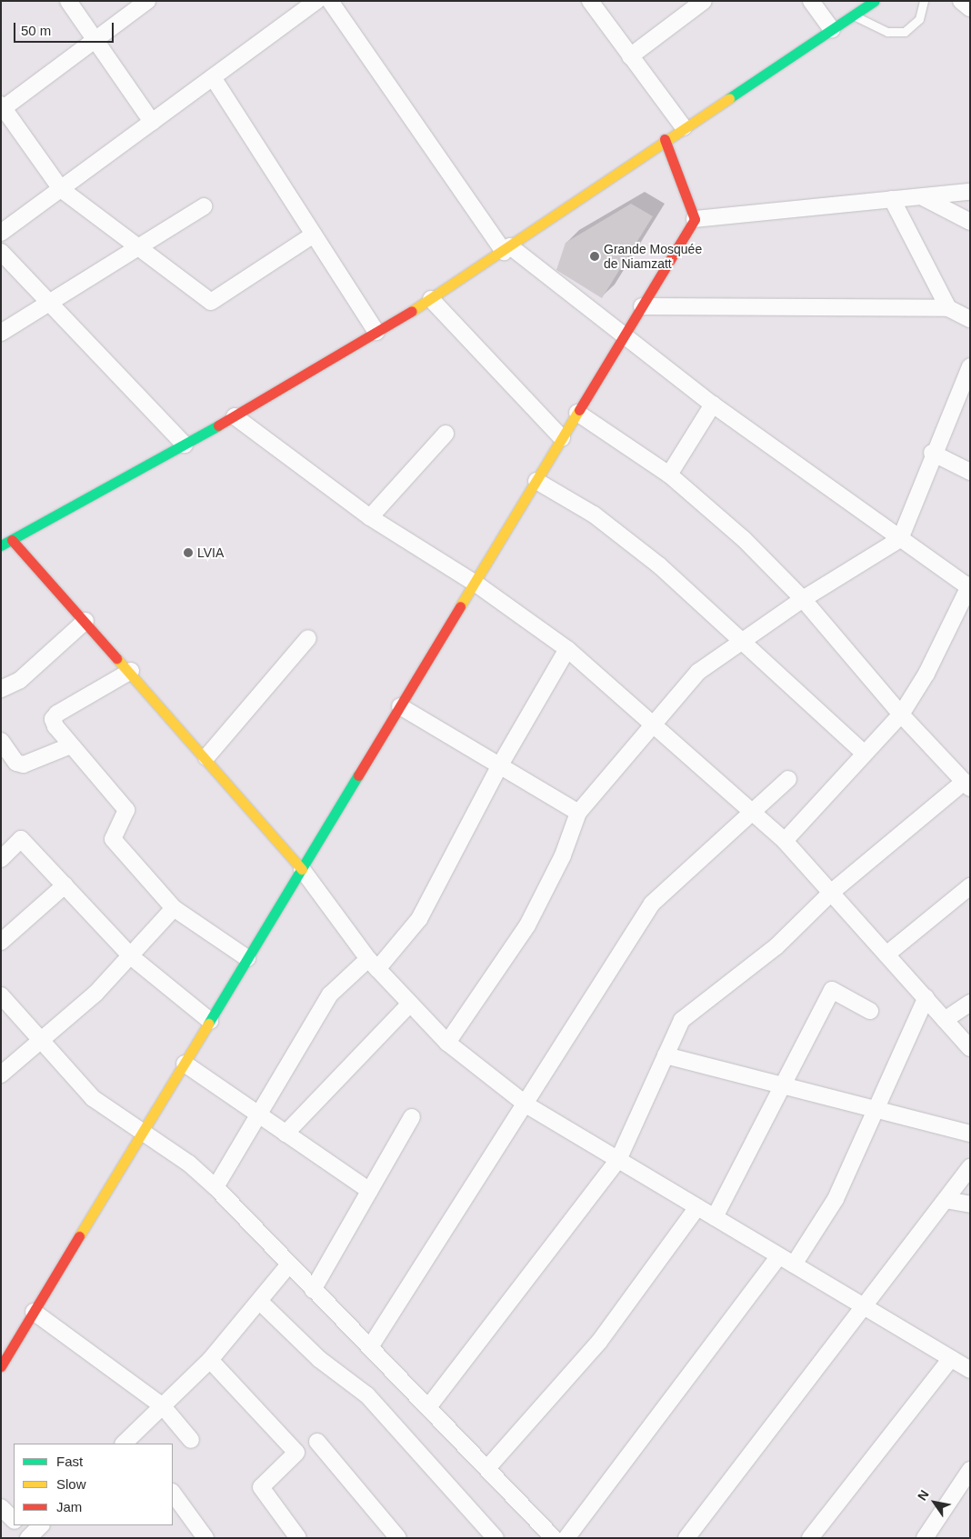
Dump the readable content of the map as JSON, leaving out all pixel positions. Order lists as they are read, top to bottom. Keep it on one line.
{"places":["Grande Mosquée de Niamzatt","LVIA"],"legend":["Fast","Slow","Jam"],"scale_bar":"50 m","north":"top left"}
